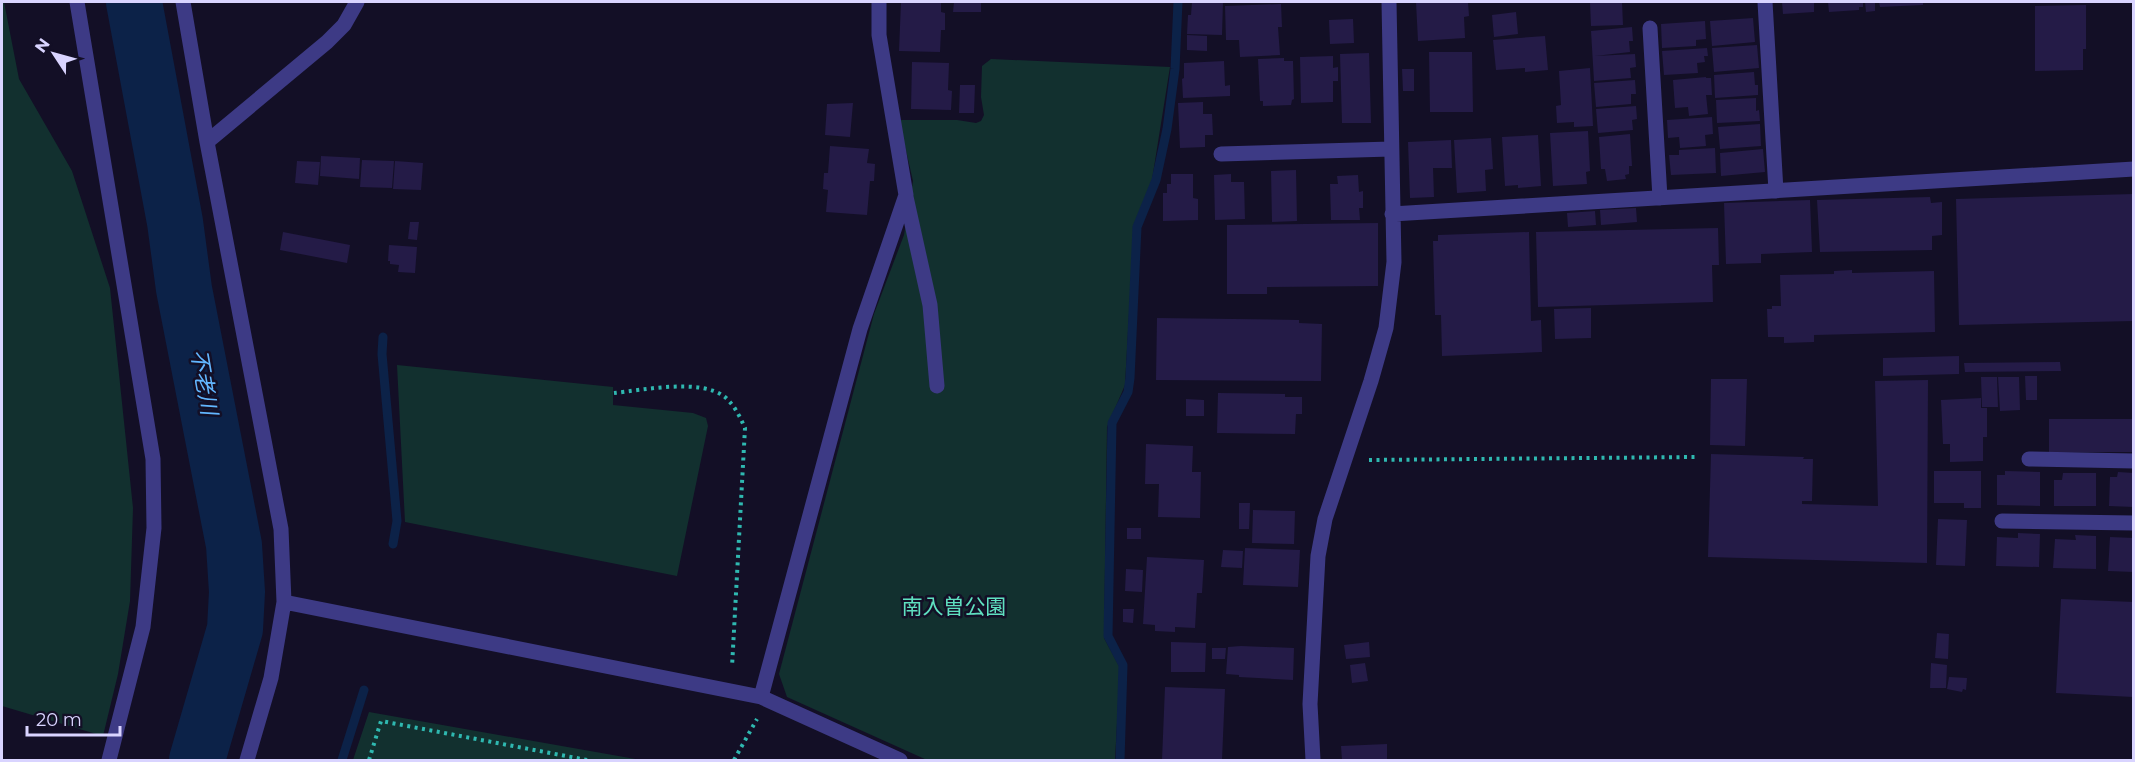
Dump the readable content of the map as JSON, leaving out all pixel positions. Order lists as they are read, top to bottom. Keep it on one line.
{"water":["不老川"],"parks":["南入曽公園"],"scale_bar":"20 m","north":"top left"}
